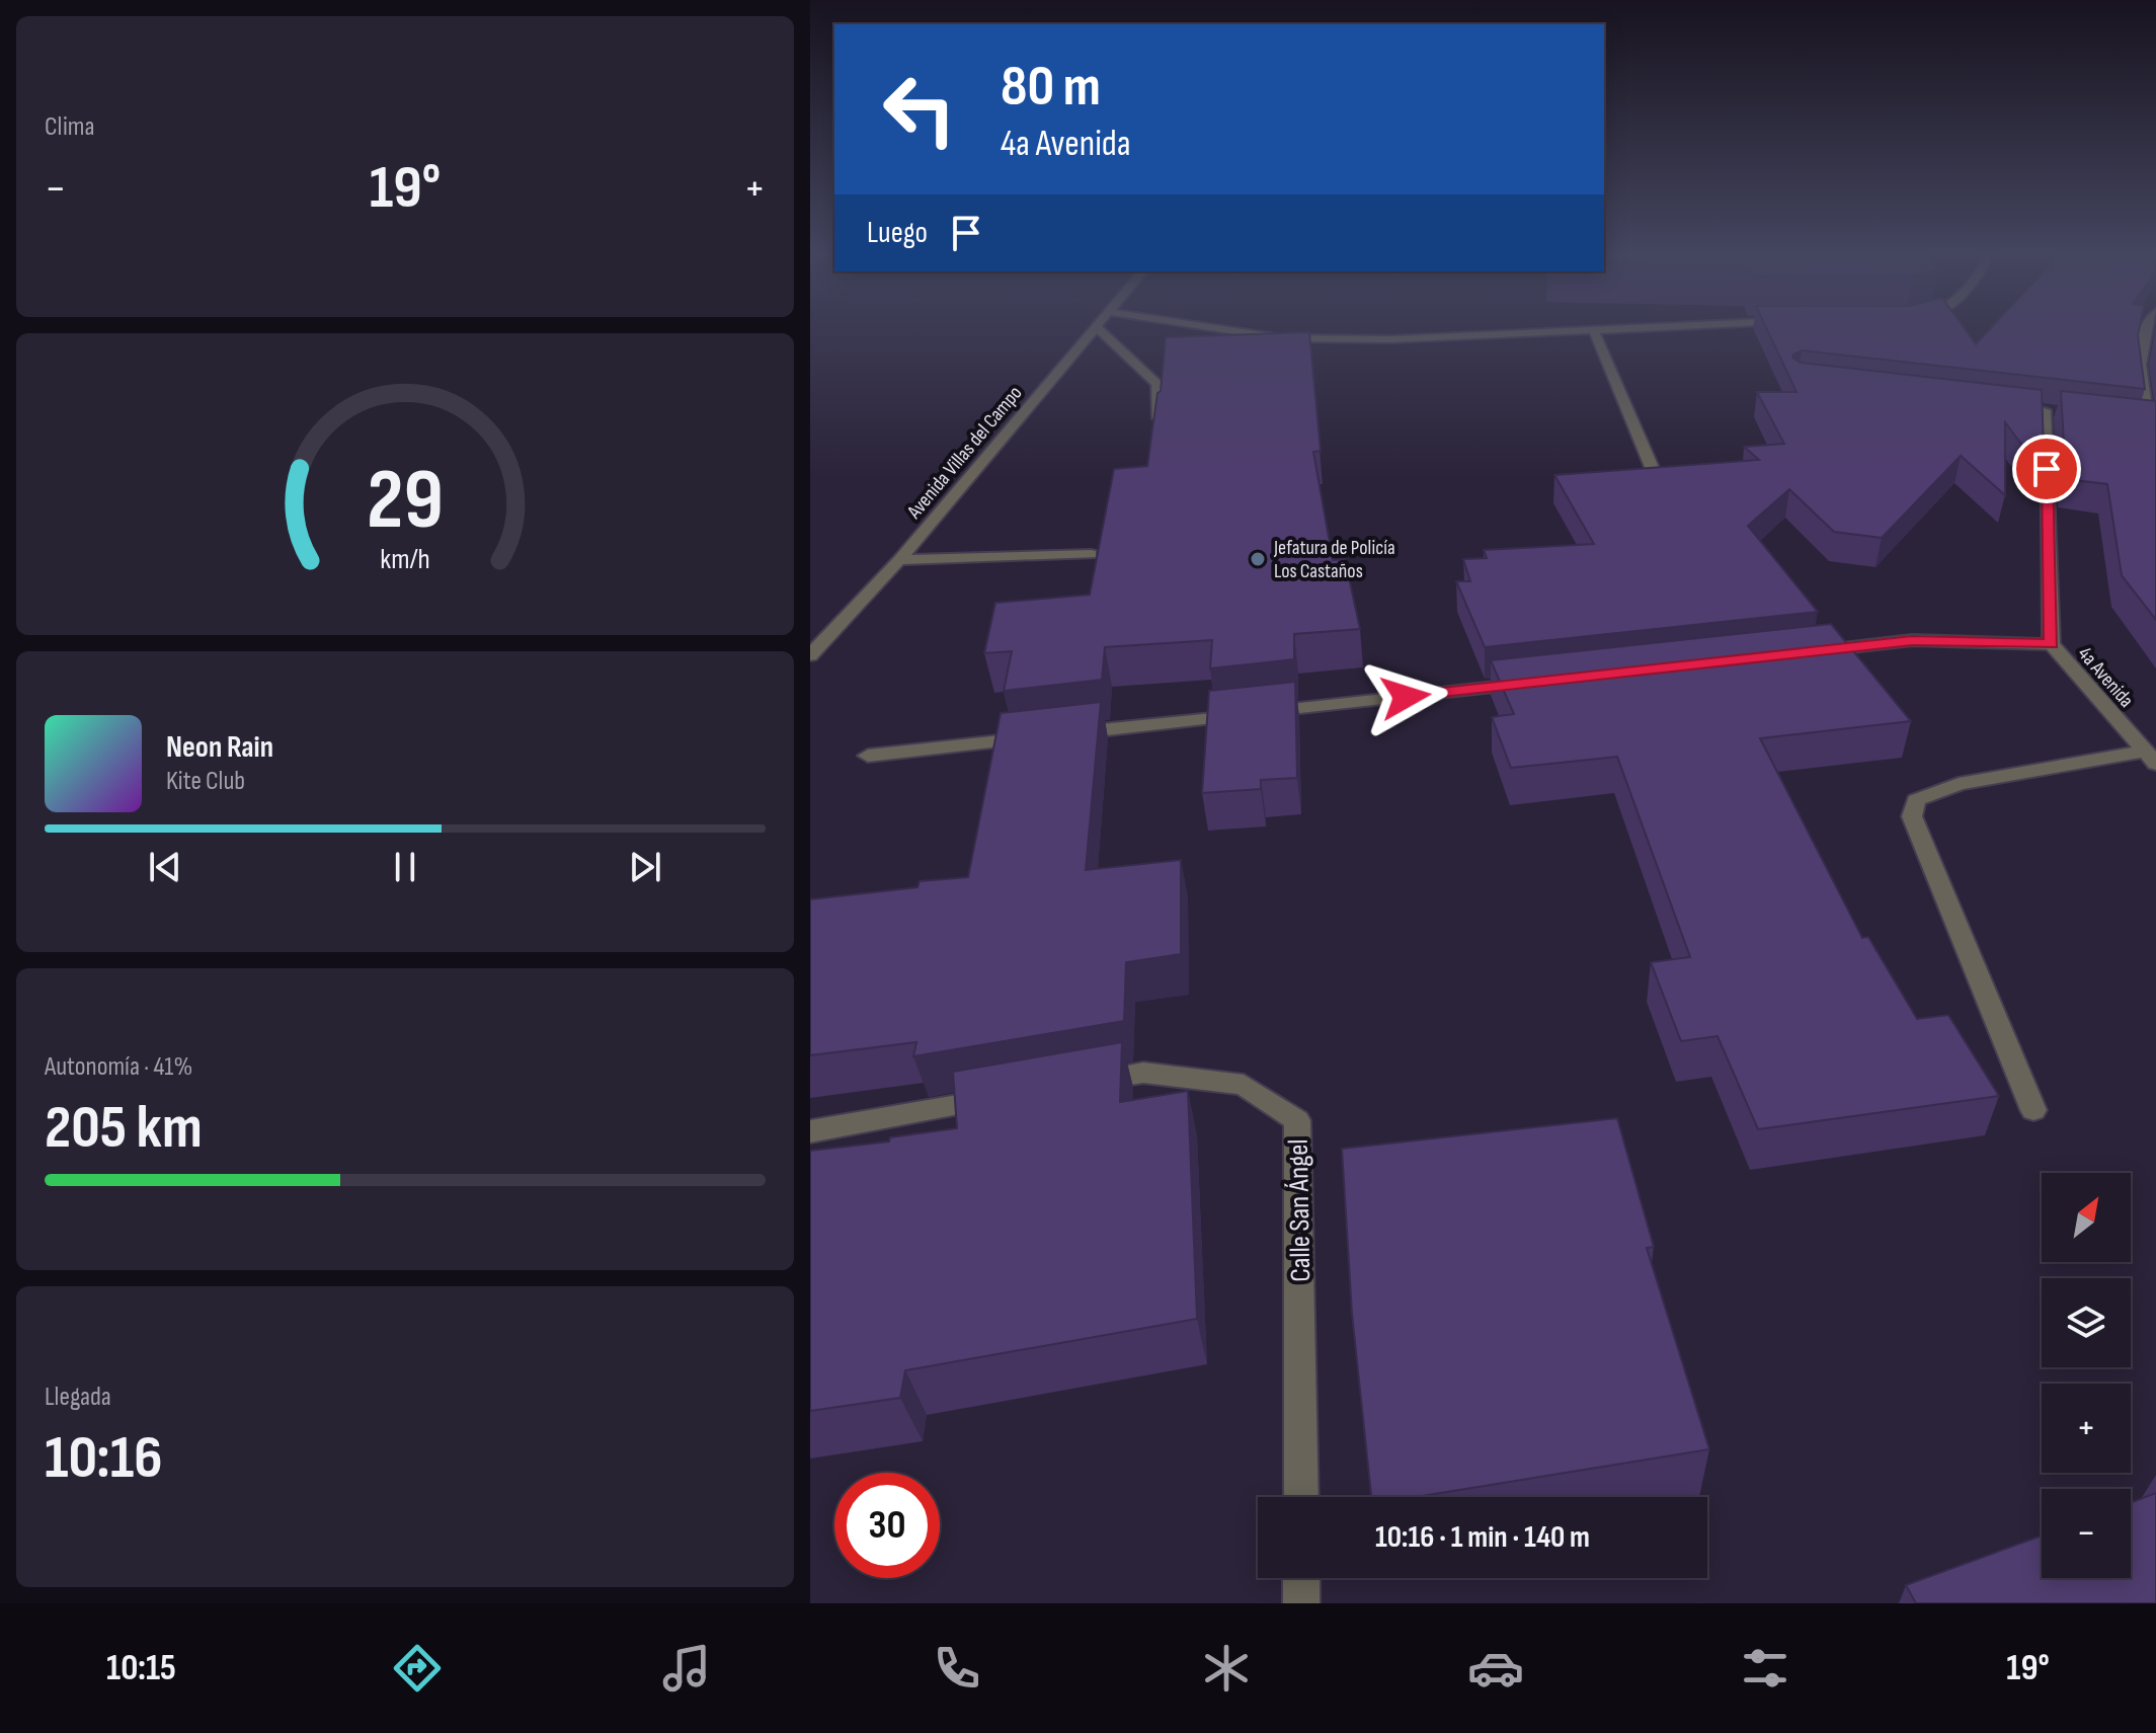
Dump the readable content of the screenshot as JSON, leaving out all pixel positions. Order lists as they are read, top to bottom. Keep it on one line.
{"streets":{"street":["Avenida Villas del Campo","4a Avenida","Calle San Ángel"]},"places":["Jefatura de Policía Los Castaños"],"north":"top right","page":{"tile":["Clima",["Autonomía · 41%","205 km"],["Llegada","10:16"]],"turn":["80 m","4a Avenida"],"heat":["−","19°","+"],"then":"Luego","song":["Neon Rain","Kite Club"],"map_buttons":["+","−"],"limit":"30","trip":"10:16 · 1 min · 140 m","tabs":["10:15","19°"],"gauge":["29","km/h"]}}
